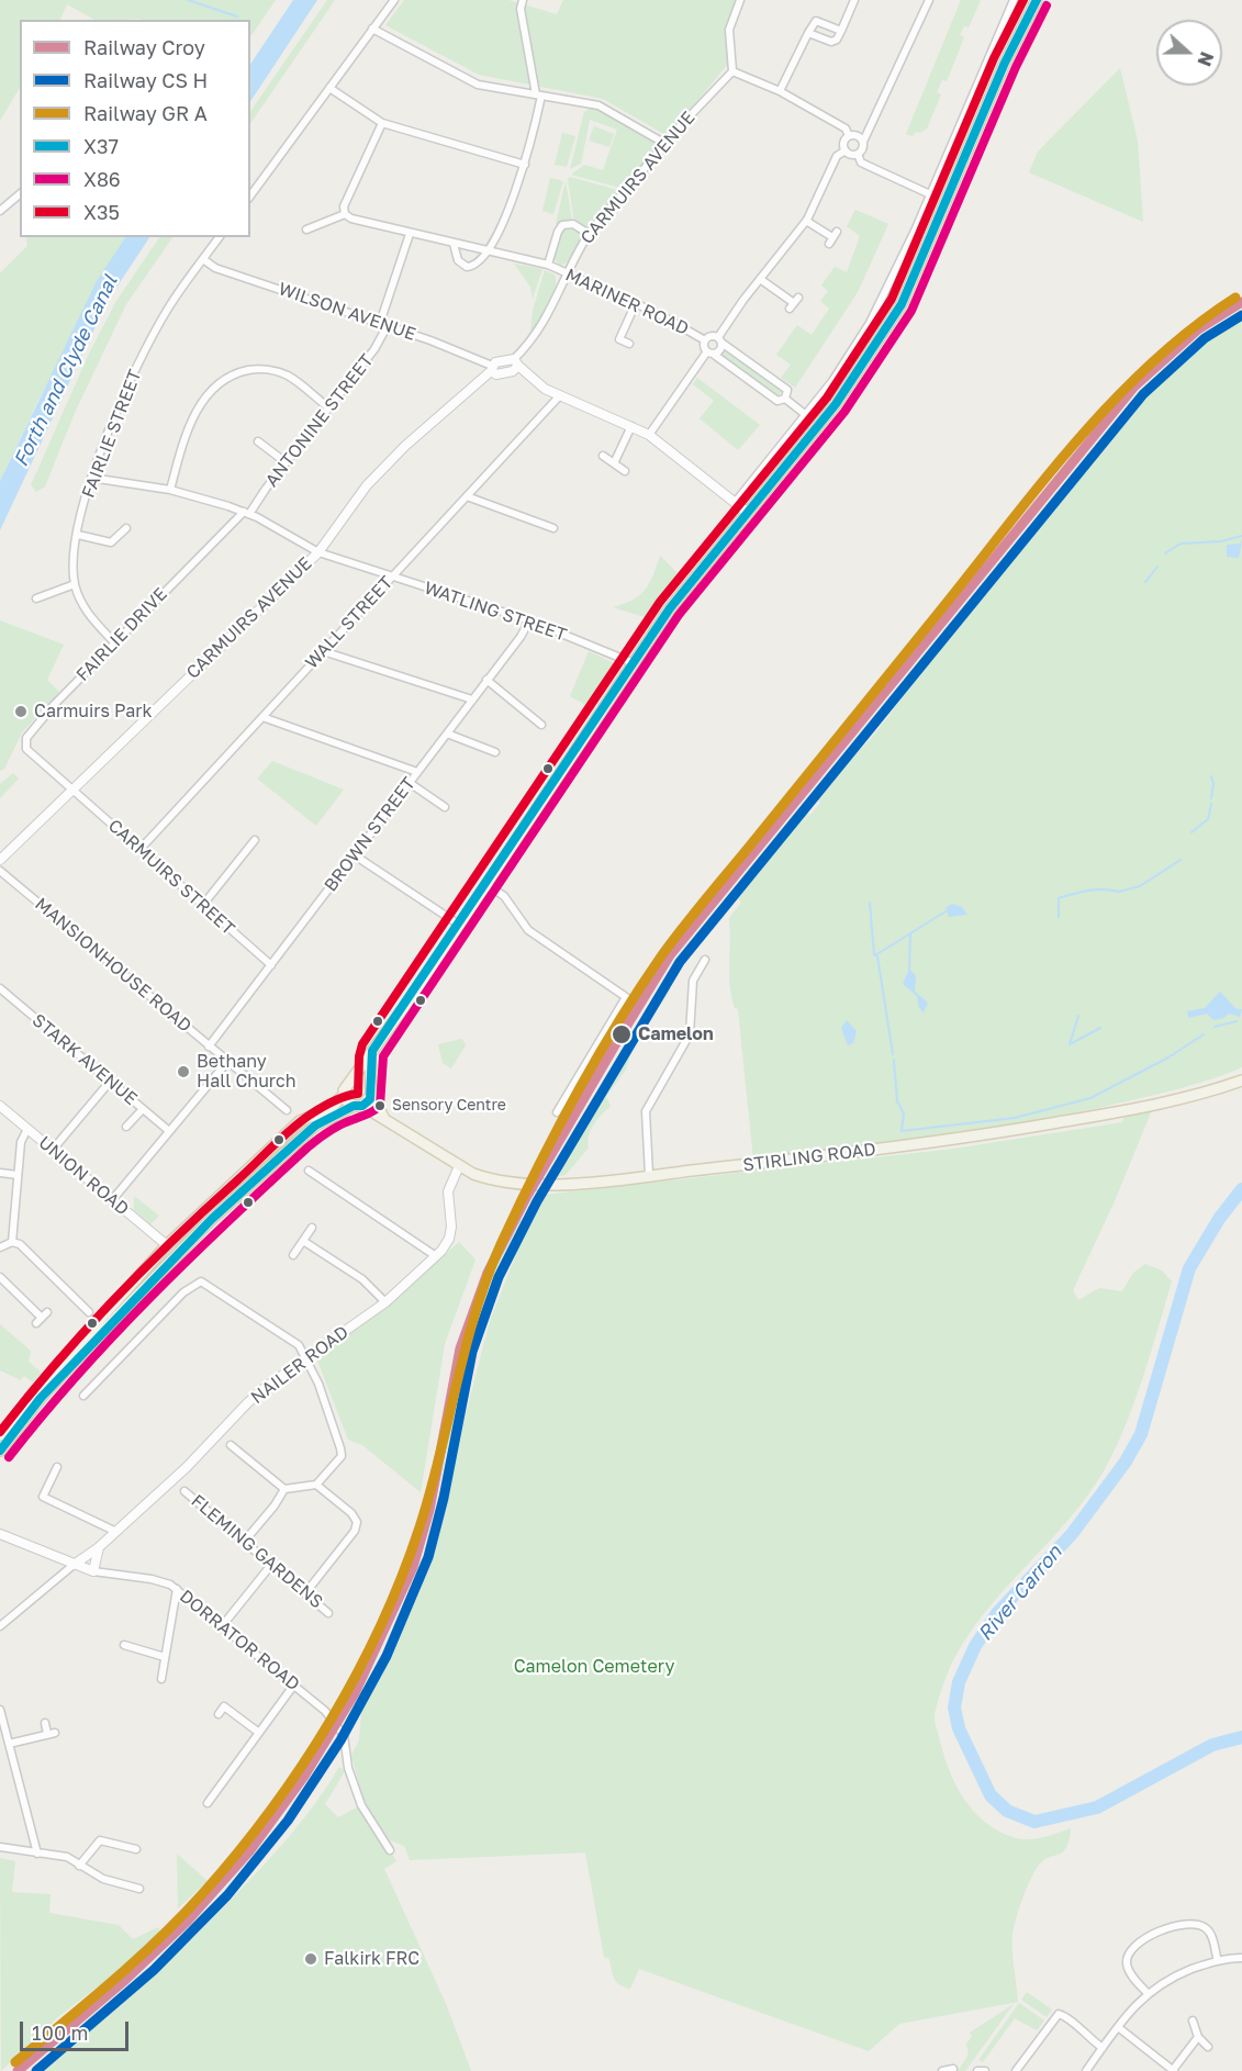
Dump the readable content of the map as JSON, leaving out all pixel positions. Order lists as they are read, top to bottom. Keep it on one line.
{"streets":{"main road":["STIRLING ROAD"],"street":["CARMUIRS AVENUE","MARINER ROAD","WILSON AVENUE","ANTONINE STREET","FAIRLIE STREET","WATLING STREET","WALL STREET","FAIRLIE DRIVE","BROWN STREET","CARMUIRS STREET","MANSIONHOUSE ROAD","STARK AVENUE","UNION ROAD","NAILER ROAD","FLEMING GARDENS","DORRATOR ROAD"]},"crossings":[["CARMUIRS AVENUE","MARINER ROAD"],["CARMUIRS AVENUE","WILSON AVENUE"],["CARMUIRS AVENUE","WATLING STREET"],["CARMUIRS AVENUE","FAIRLIE DRIVE"],["CARMUIRS AVENUE","CARMUIRS STREET"],["MARINER ROAD","ANTONINE STREET"],["WILSON AVENUE","ANTONINE STREET"],["WILSON AVENUE","FAIRLIE STREET"],["ANTONINE STREET","WATLING STREET"],["ANTONINE STREET","FAIRLIE DRIVE"],["FAIRLIE STREET","WATLING STREET"],["FAIRLIE STREET","FAIRLIE DRIVE"],["WATLING STREET","WALL STREET"],["WATLING STREET","FAIRLIE DRIVE"],["WATLING STREET","BROWN STREET"],["WALL STREET","CARMUIRS STREET"],["FAIRLIE DRIVE","CARMUIRS STREET"],["BROWN STREET","CARMUIRS STREET"],["BROWN STREET","MANSIONHOUSE ROAD"],["STIRLING ROAD","NAILER ROAD"],["NAILER ROAD","DORRATOR ROAD"]],"water":["Forth and Clyde Canal","River Carron"],"parks":["Camelon Cemetery"],"places":["Carmuirs Park","Camelon","Bethany Hall Church","Sensory Centre","Falkirk FRC"],"lines":["transit line X37","transit line X35","transit line X86","rail line Croy"],"legend":["Railway Croy","Railway CS H","Railway GR A","X37","X86","X35"],"scale_bar":"100 m","north":"right"}
